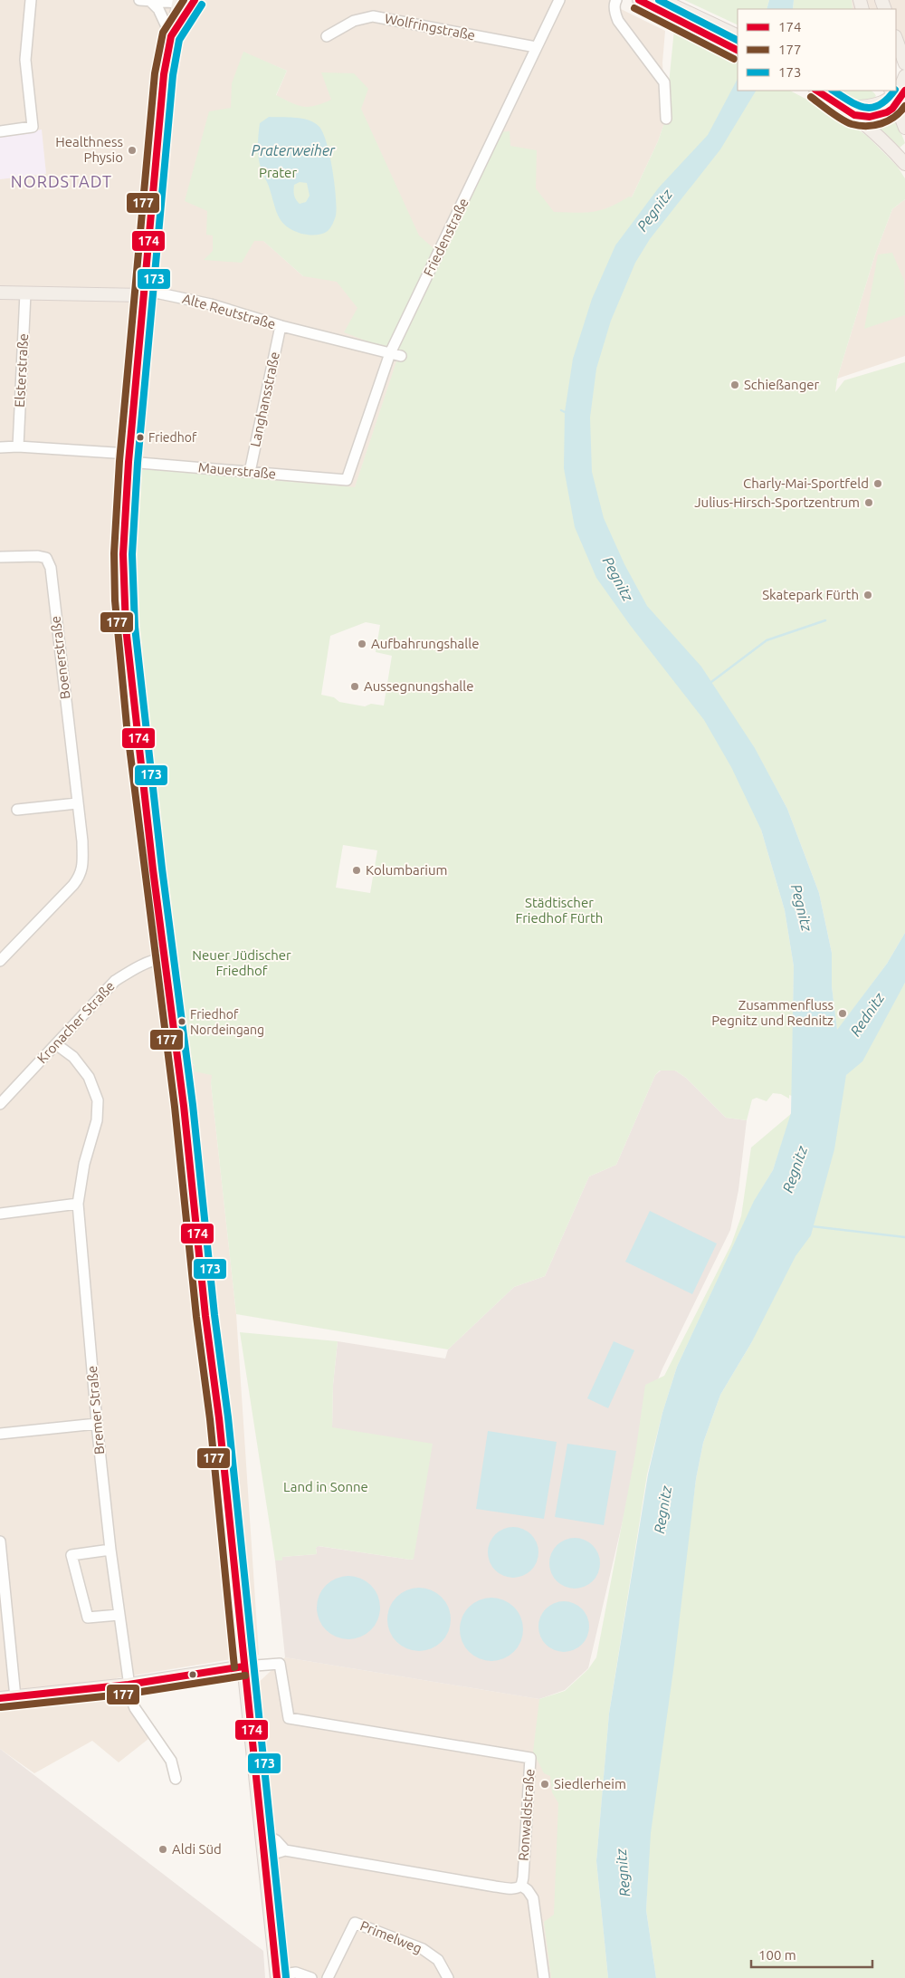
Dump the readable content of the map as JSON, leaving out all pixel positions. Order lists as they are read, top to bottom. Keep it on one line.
{"streets":{"main road":["Alte Reutstraße"],"street":["Wolfringstraße","Friedenstraße","Elsterstraße","Langhansstraße","Mauerstraße","Boenerstraße","Kronacher Straße","Bremer Straße","Ronwaldstraße","Primelweg"]},"crossings":[["Wolfringstraße","Friedenstraße"],["Friedenstraße","Alte Reutstraße"],["Friedenstraße","Mauerstraße"],["Alte Reutstraße","Elsterstraße"],["Alte Reutstraße","Langhansstraße"],["Elsterstraße","Mauerstraße"],["Langhansstraße","Mauerstraße"],["Kronacher Straße","Bremer Straße"]],"districts":["NORDSTADT"],"water":["Praterweiher","Pegnitz","Rednitz","Regnitz"],"parks":["Prater","Städtischer Friedhof Fürth","Neuer Jüdischer Friedhof","Land in Sonne"],"places":["Healthness Physio","Schießanger","Friedhof","Charly-Mai-Sportfeld","Julius-Hirsch-Sportzentrum","Skatepark Fürth","Aufbahrungshalle","Aussegnungshalle","Kolumbarium","Zusammenfluss Pegnitz und Rednitz","Friedhof Nordeingang","Siedlerheim","Aldi Süd"],"lines":["transit line 174","transit line 177","transit line 173"],"legend":["174","177","173"],"scale_bar":"100 m"}
